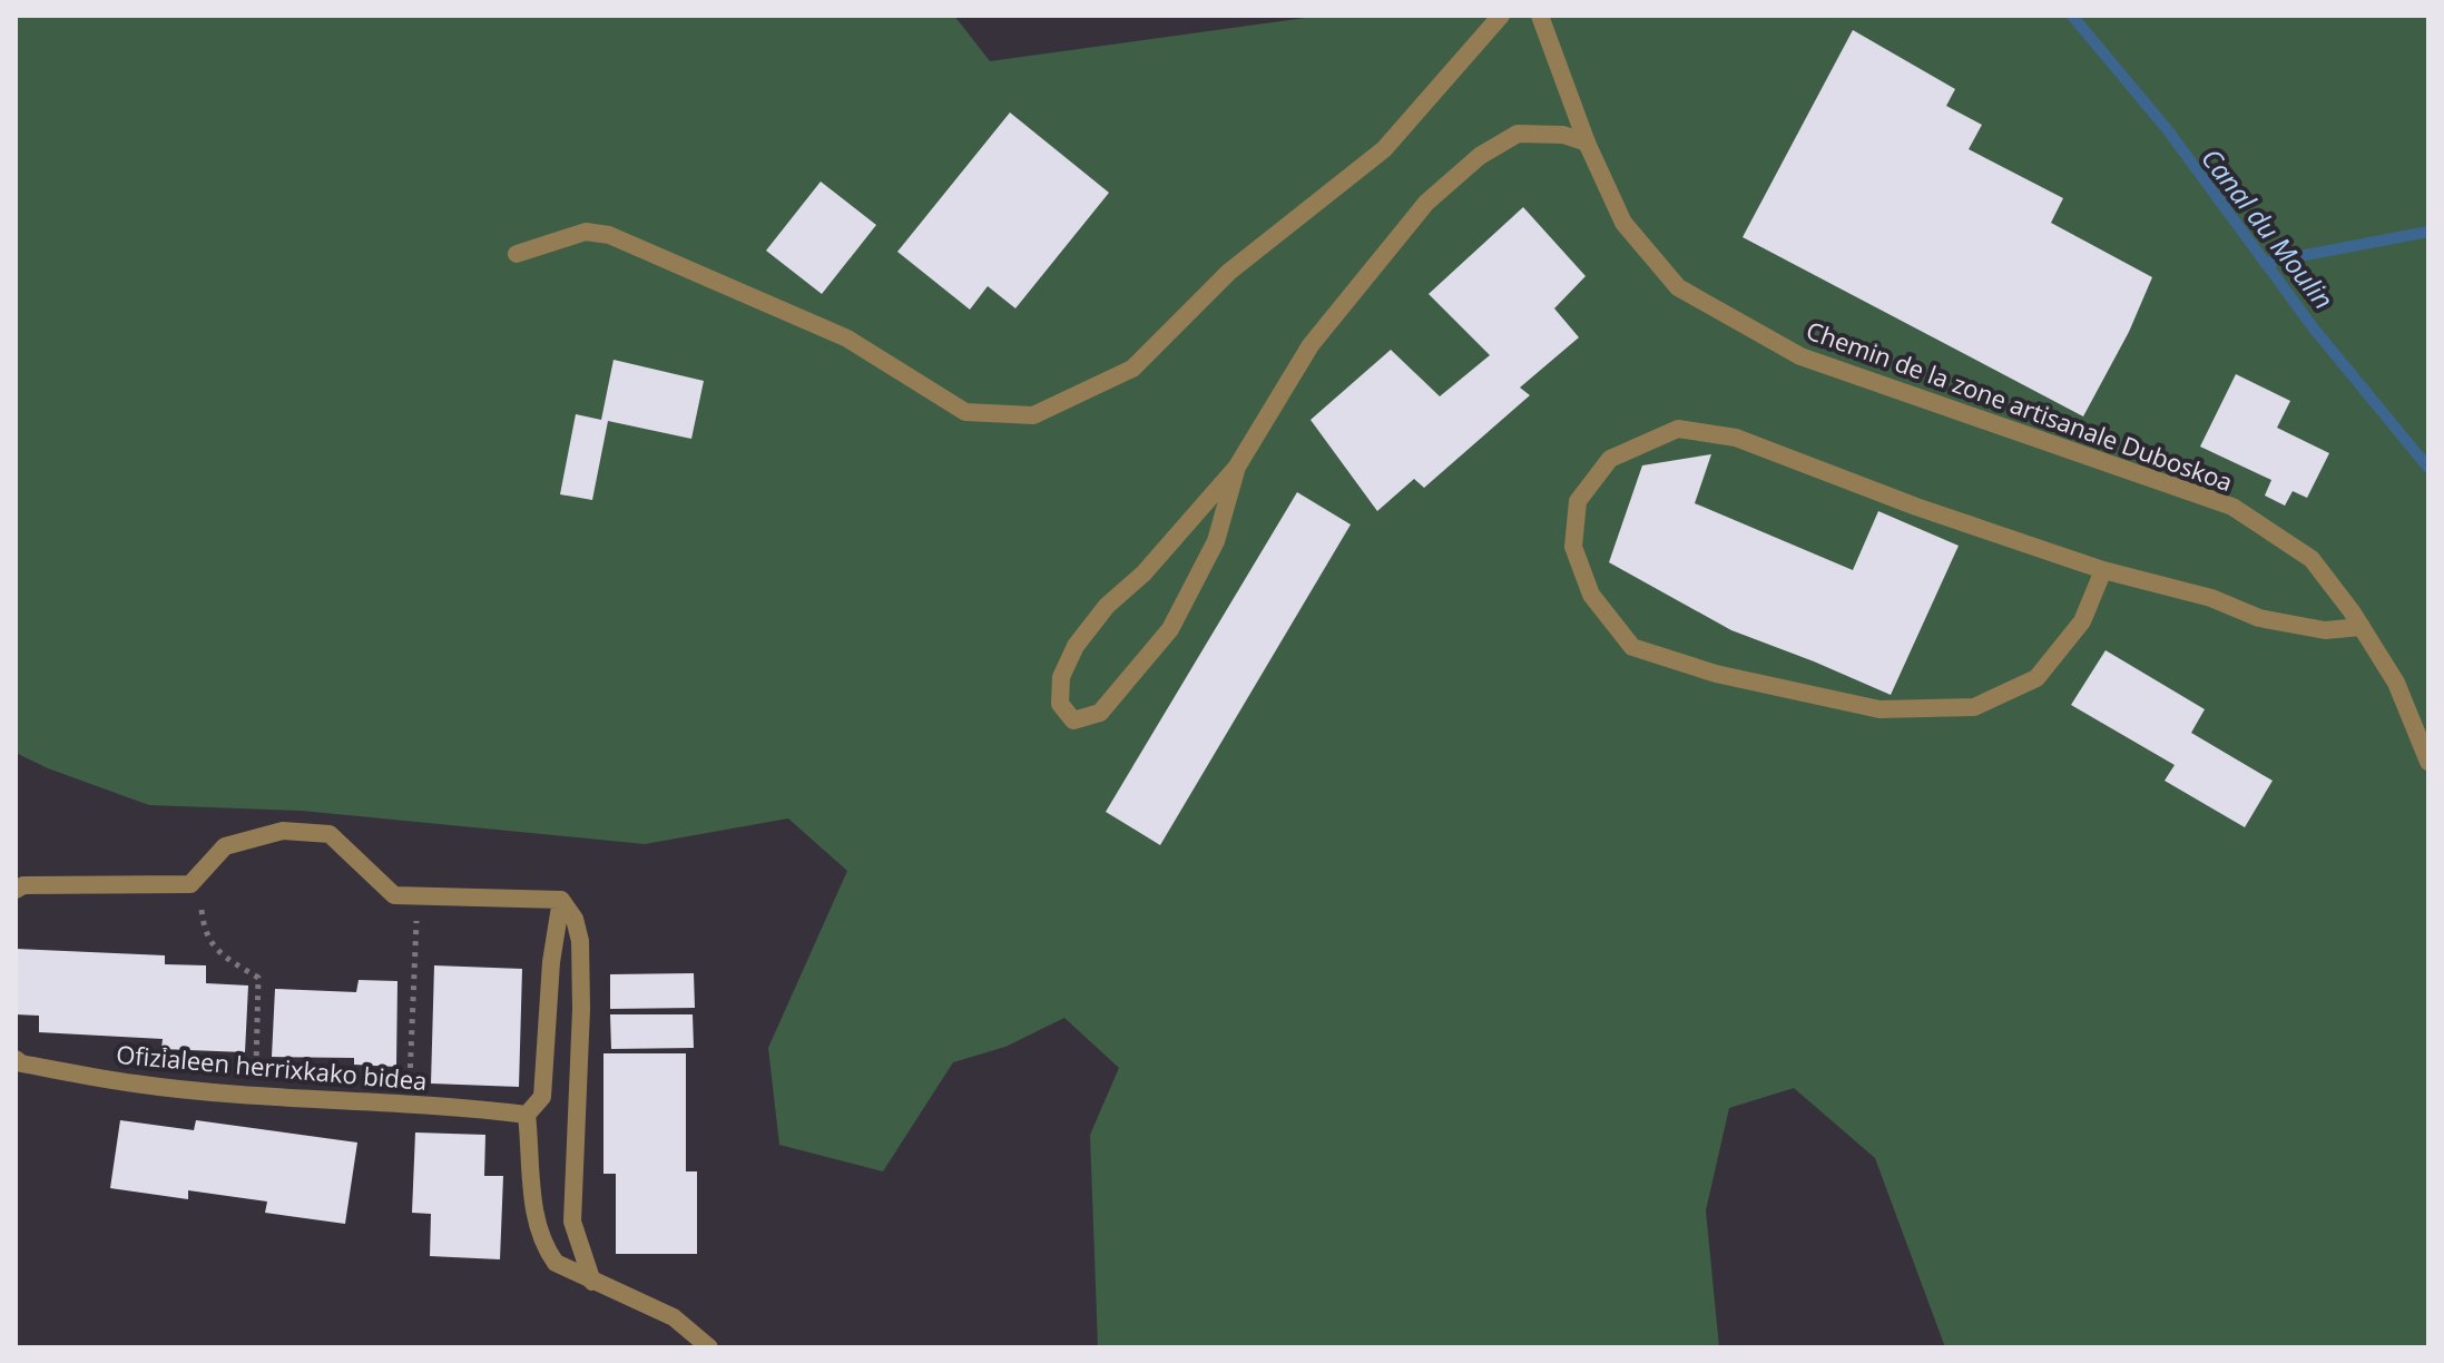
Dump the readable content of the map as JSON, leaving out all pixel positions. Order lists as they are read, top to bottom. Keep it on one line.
{"streets":{"street":["Chemin de la zone artisanale Duboskoa","Ofizialeen herrixkako bidea"]},"water":["Canal du Moulin"]}
